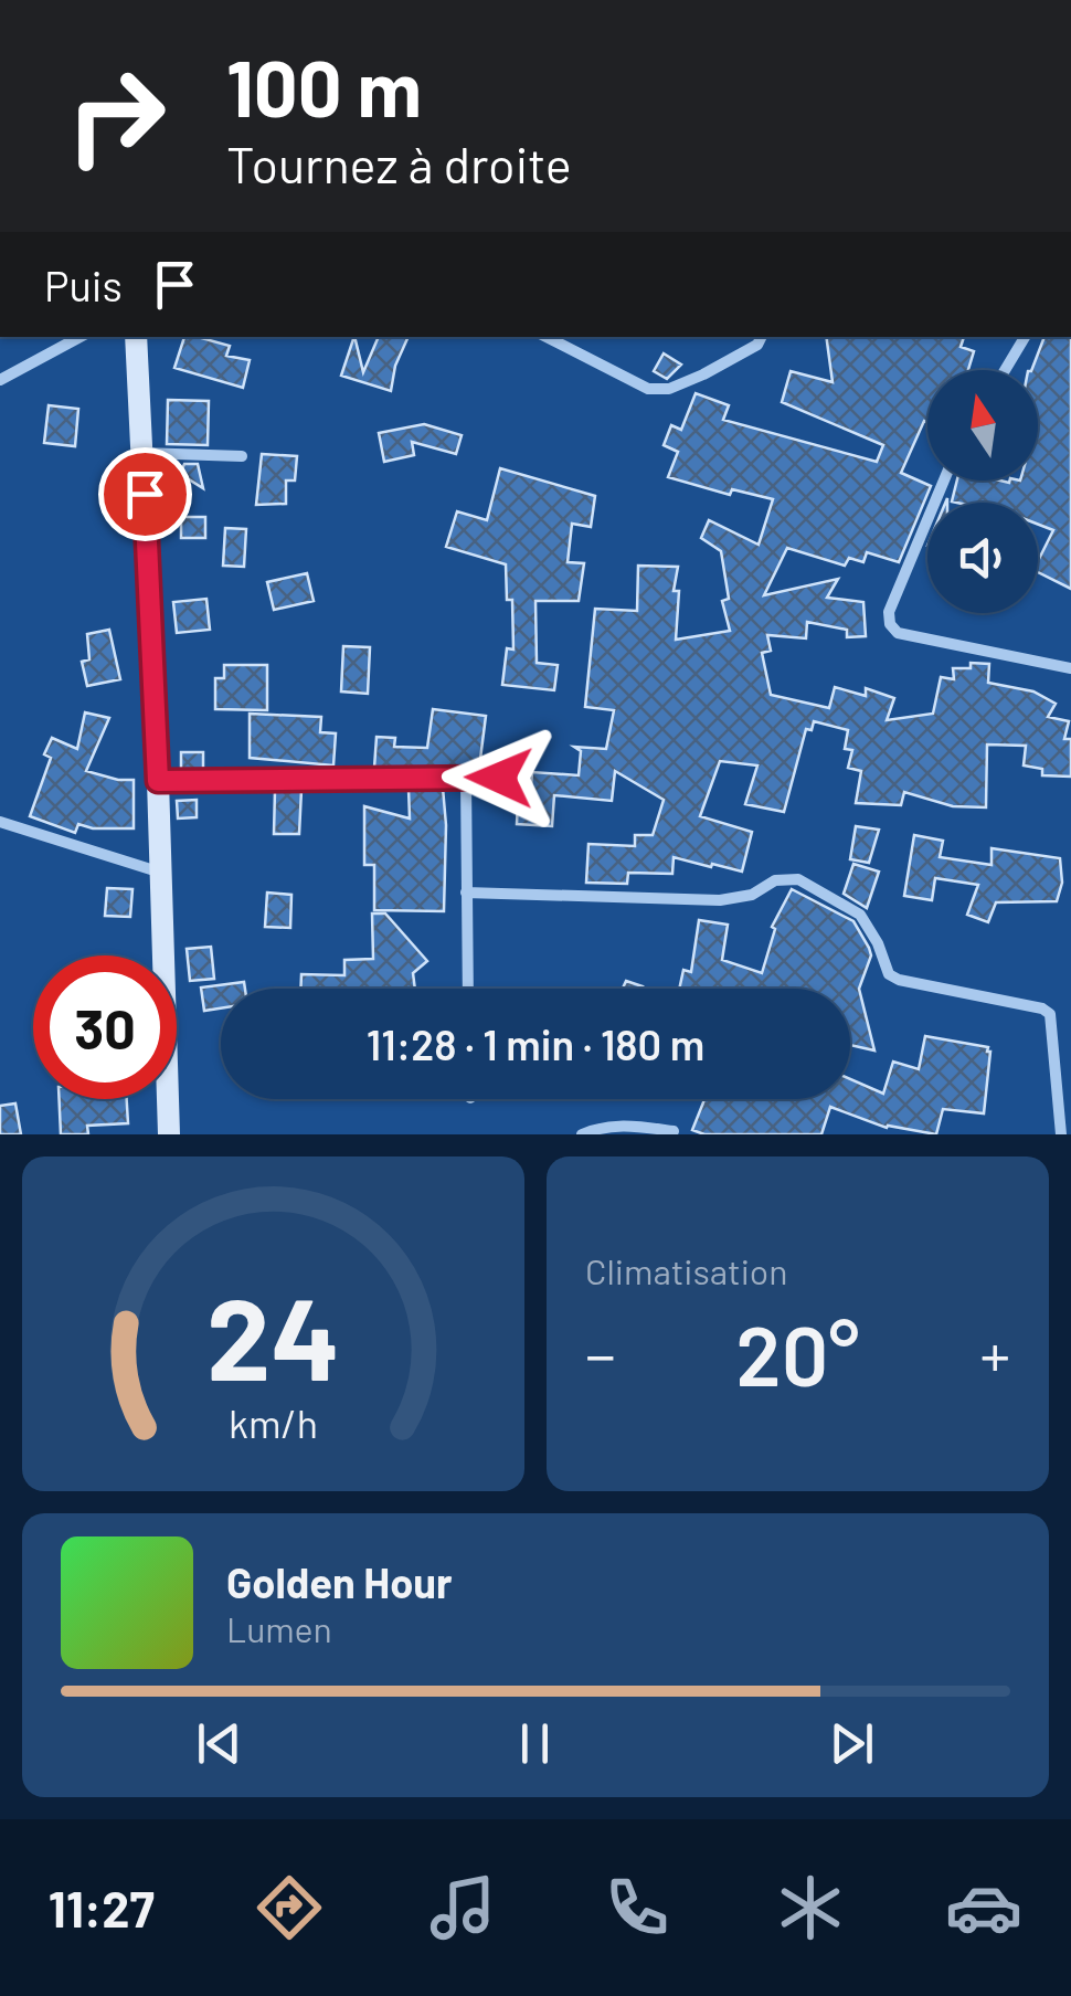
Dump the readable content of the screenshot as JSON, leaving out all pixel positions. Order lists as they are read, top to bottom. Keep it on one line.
{"north":"top","page":{"turn":["100 m","Tournez à droite"],"then":"Puis","limit":"30","trip":"11:28 · 1 min · 180 m","tile":"Climatisation","heat":["−","20°","+"],"song":["Golden Hour","Lumen"],"tabs":"11:27","gauge":["24","km/h"]}}
